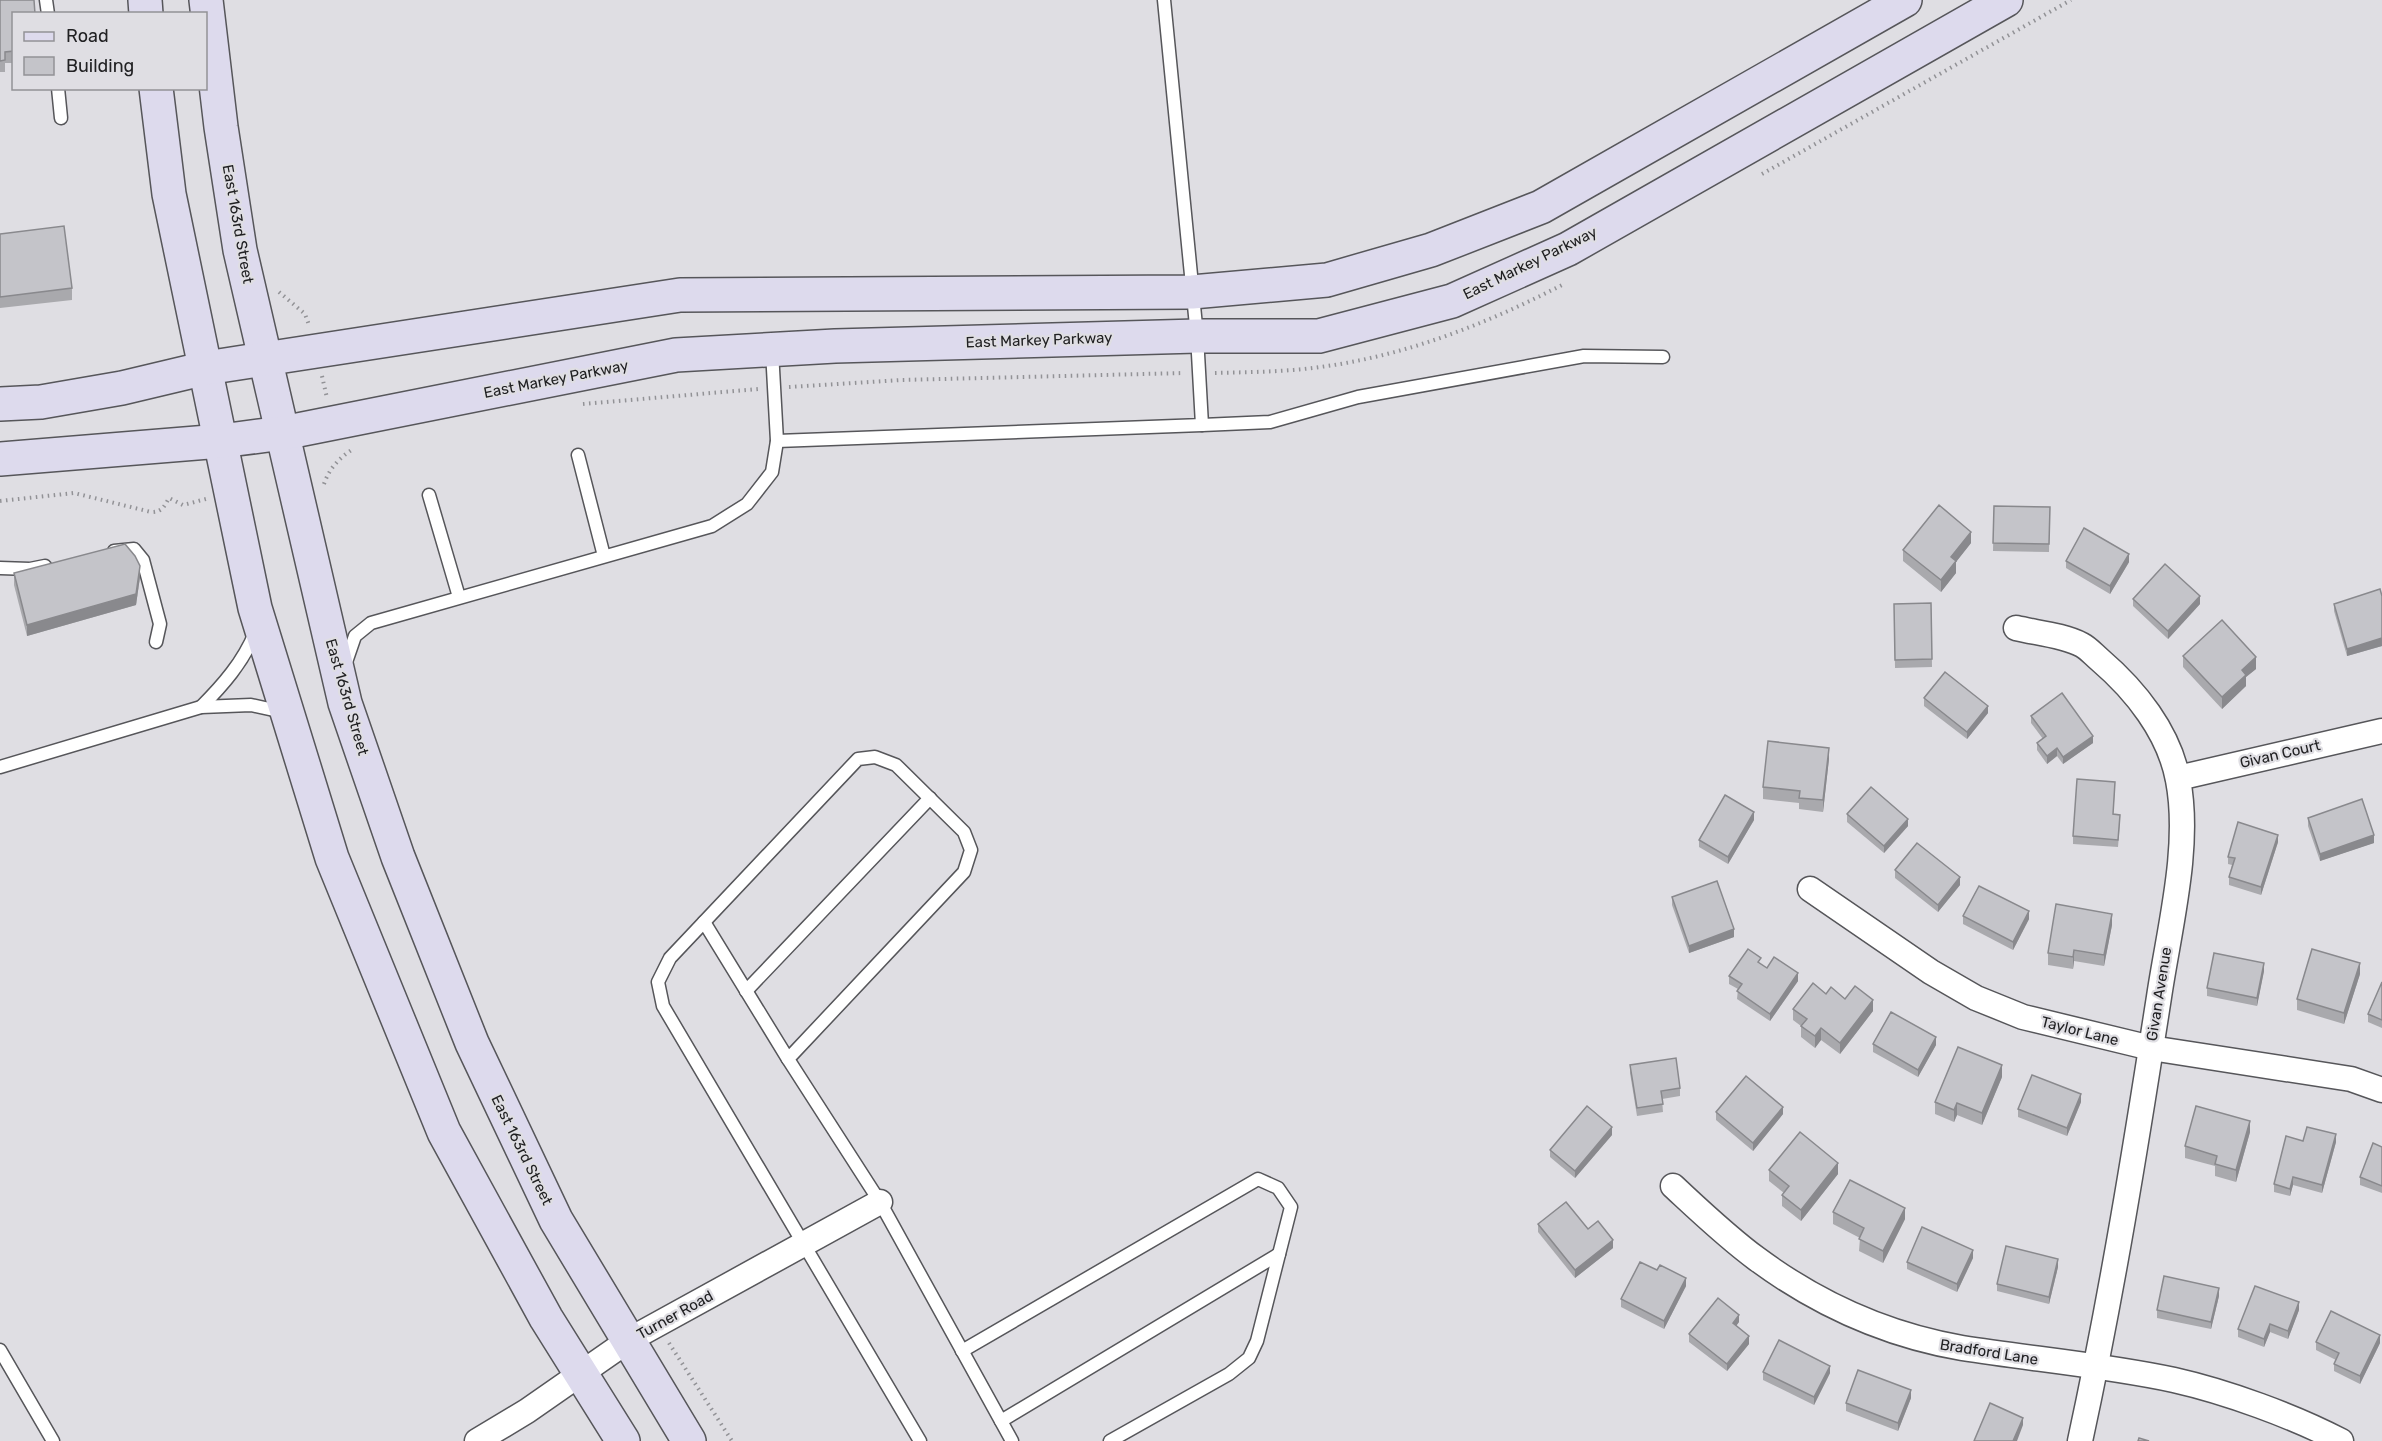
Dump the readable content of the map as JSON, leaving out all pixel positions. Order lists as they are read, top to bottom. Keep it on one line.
{"streets":{"street":["East 163rd Street","East Markey Parkway","Givan Court","Givan Avenue","Taylor Lane","Turner Road","Bradford Lane"]},"crossings":[["East 163rd Street","East Markey Parkway"],["East 163rd Street","Turner Road"],["Givan Court","Givan Avenue"],["Givan Avenue","Taylor Lane"],["Givan Avenue","Bradford Lane"]],"legend":["Road","Building"]}
